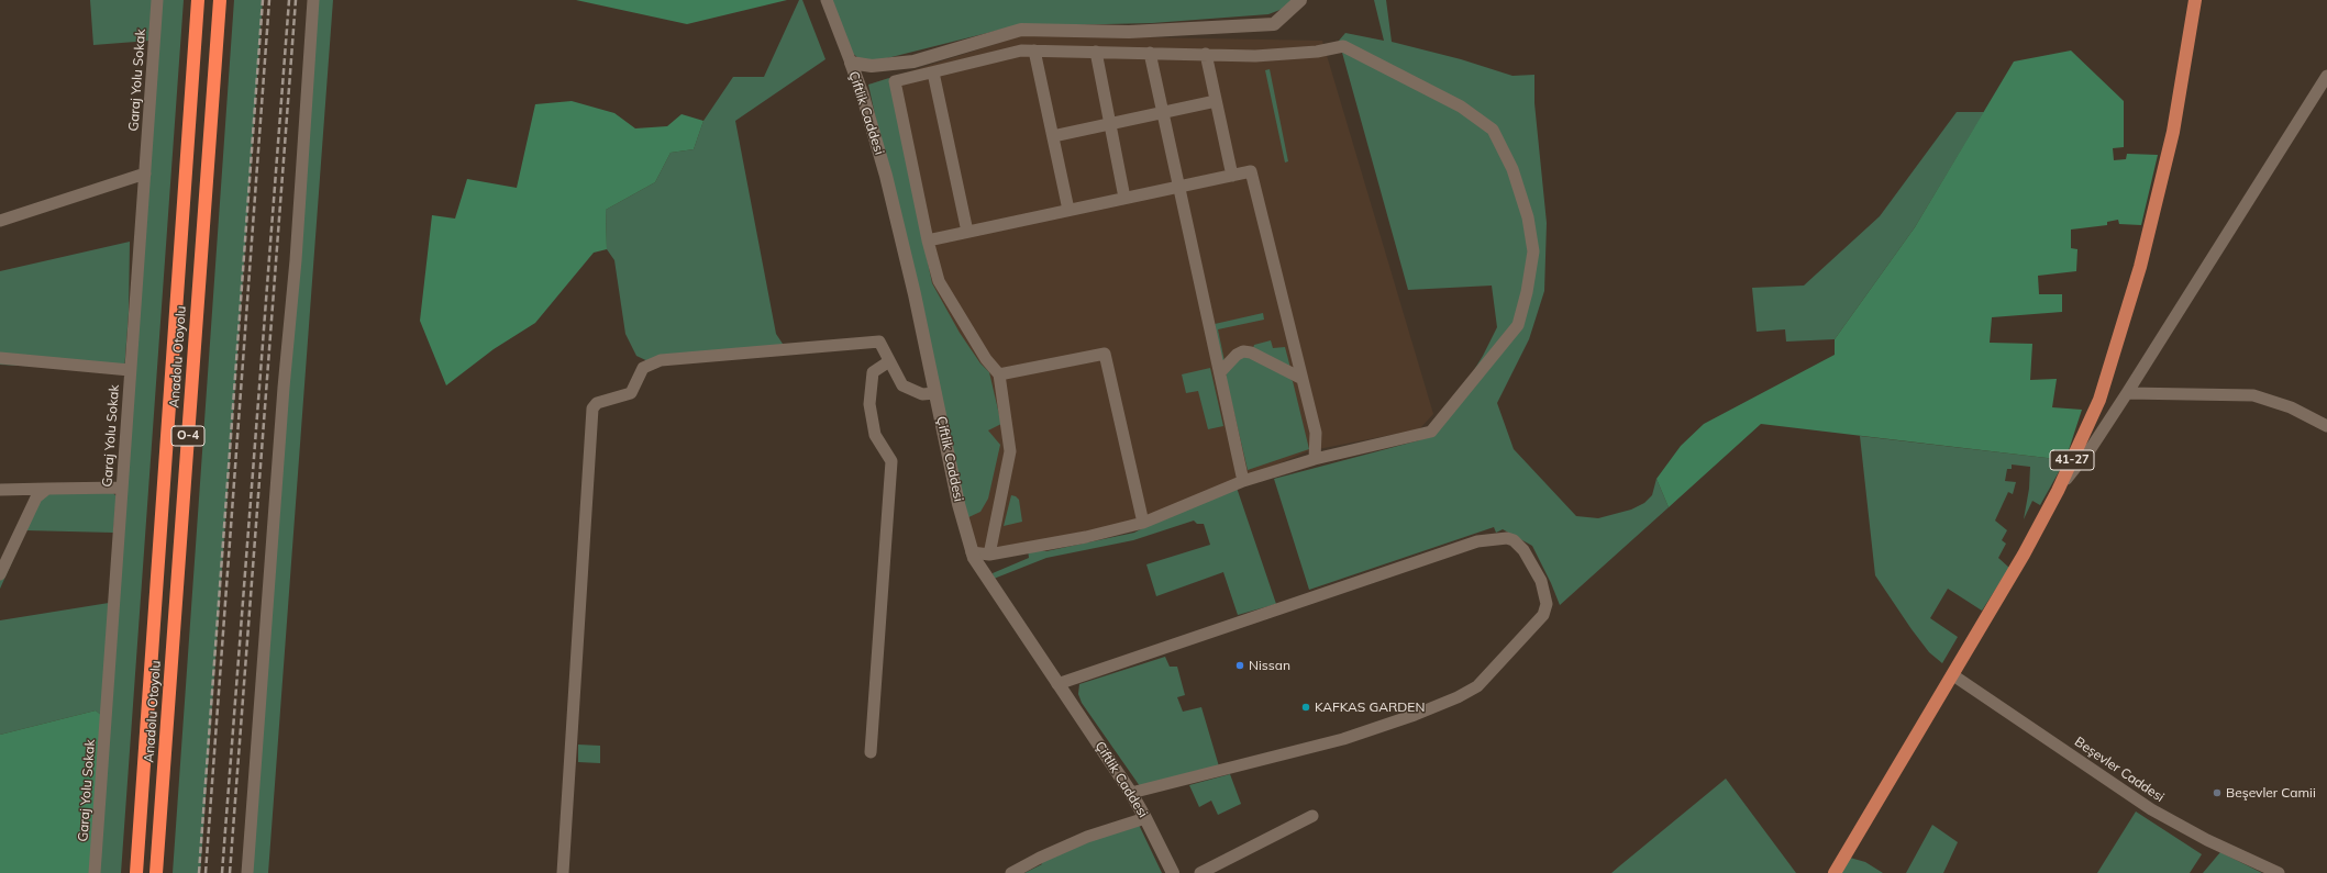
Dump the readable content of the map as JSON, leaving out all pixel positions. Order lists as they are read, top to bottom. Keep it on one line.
{"streets":{"highway":["Anadolu Otoyolu","O-4"],"main road":["41-27"],"street":["Garaj Yolu Sokak","Çiftlik Caddesi","Beşevler Caddesi"]},"crossings":[["41-27","Beşevler Caddesi"]],"places":["Nissan","KAFKAS GARDEN","Beşevler Camii"]}
